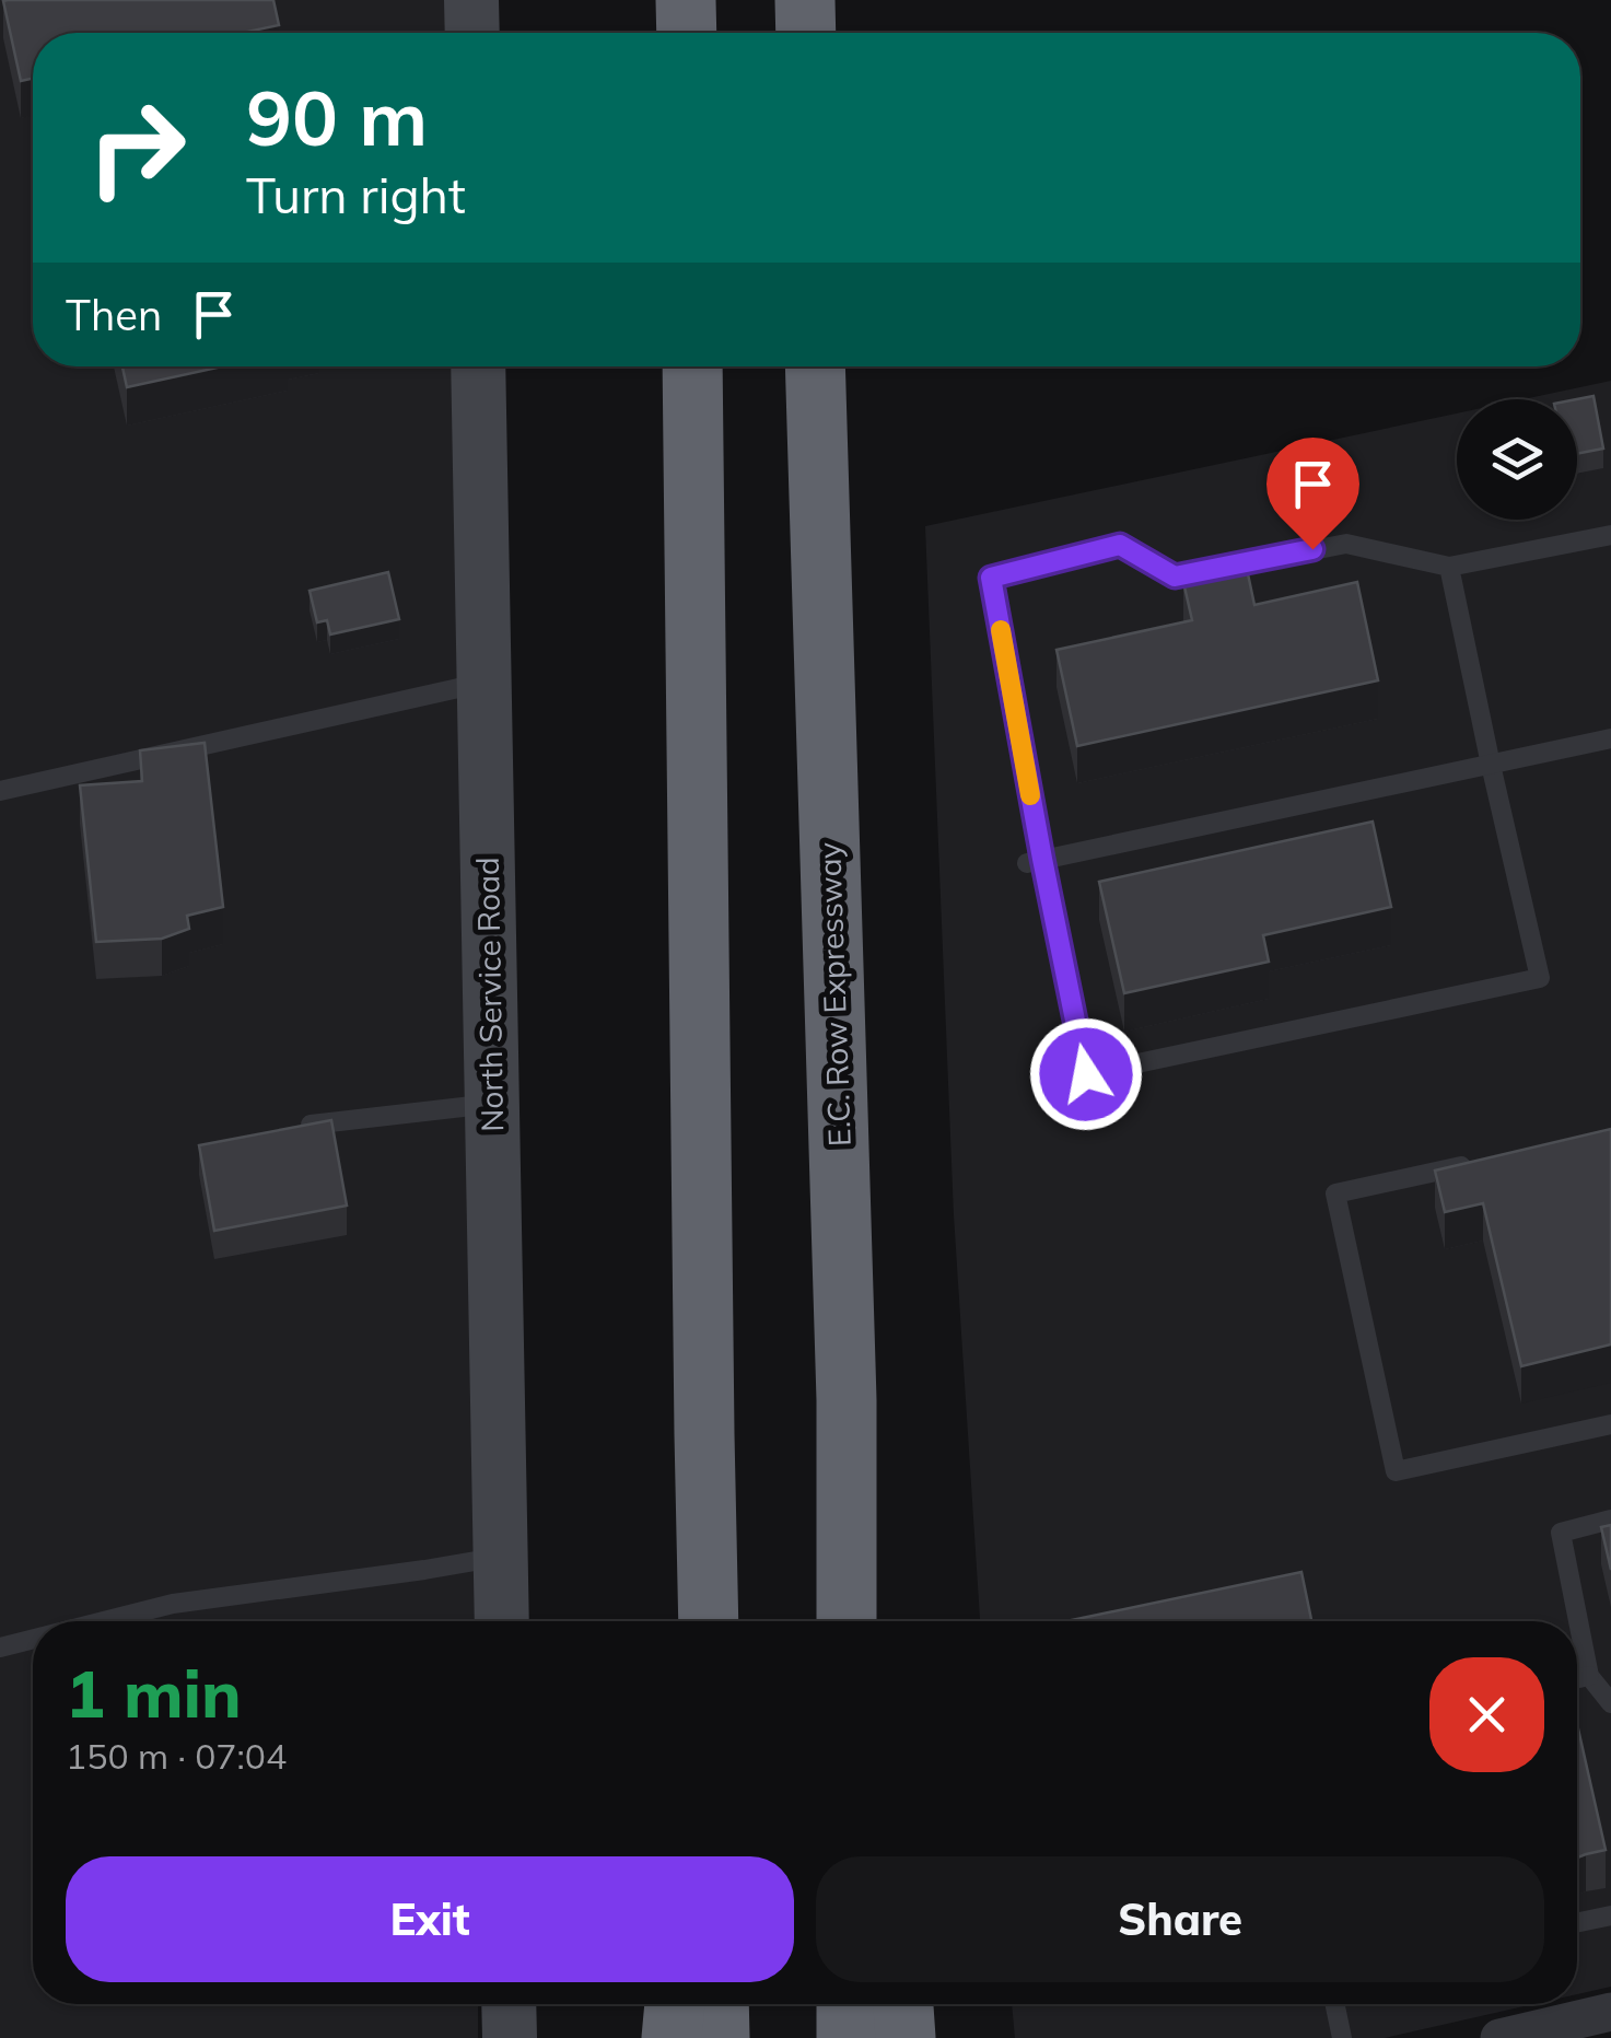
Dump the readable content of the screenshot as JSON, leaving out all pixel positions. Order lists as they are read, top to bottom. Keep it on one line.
{"streets":{"highway":["E.C. Row Expressway"],"street":["North Service Road"]},"page":{"turn":["90 m","Turn right"],"then":"Then","heading":["1 min","150 m · 07:04"],"buttons":["Exit","Share"]}}
